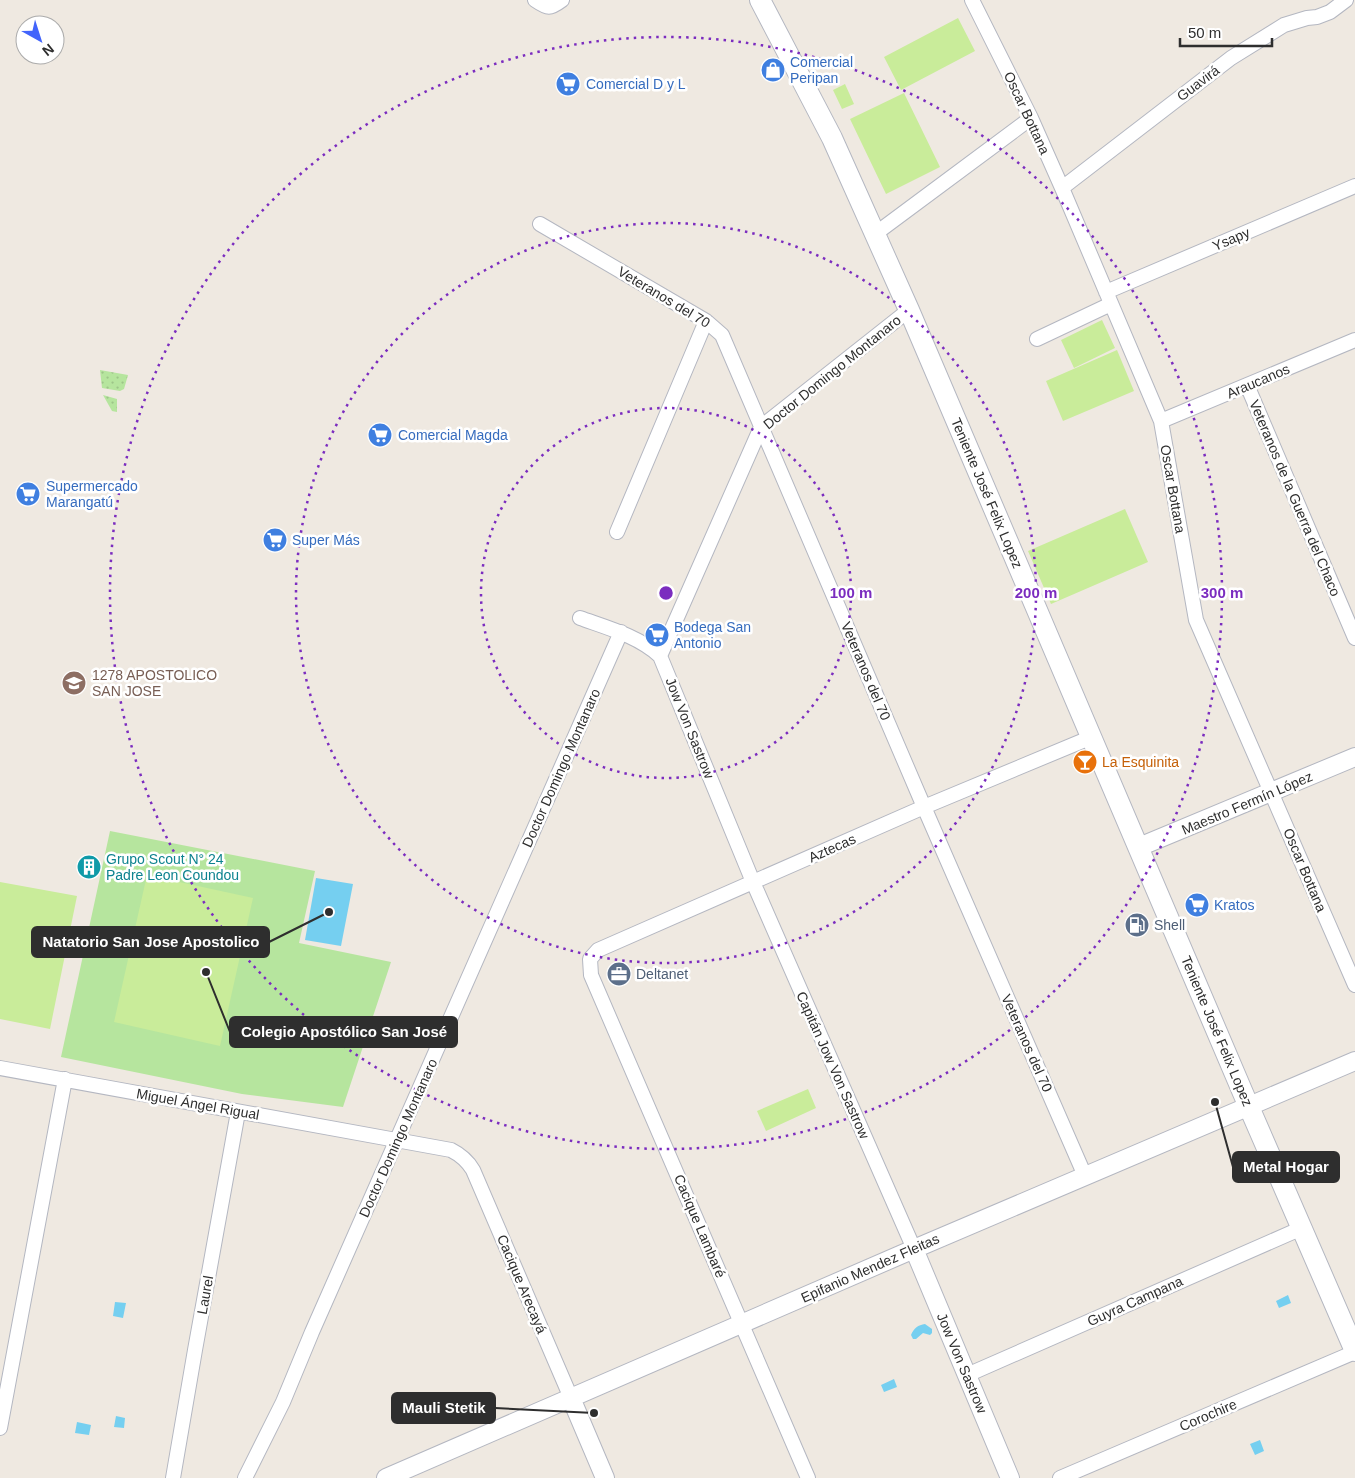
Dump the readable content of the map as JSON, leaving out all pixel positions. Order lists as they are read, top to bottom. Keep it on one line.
{"streets":{"main road":["Teniente José Felix Lopez"],"street":["Guavirá","Oscar Bottana","Ysapy","Veteranos del 70","Doctor Domingo Montanaro","Araucanos","Veteranos de la Guerra del Chaco","Jow Von Sastrow","Maestro Fermín López","Aztecas","Capitán Jow Von Sastrow","Miguel Ángel Rigual","Cacique Lambaré","Epifanio Mendez Fleitas","Cacique Arecayá","Laurel","Guyra Campana","Corochire"]},"crossings":[["Guavirá","Oscar Bottana"],["Oscar Bottana","Ysapy"],["Oscar Bottana","Araucanos"],["Oscar Bottana","Maestro Fermín López"],["Veteranos del 70","Doctor Domingo Montanaro"],["Veteranos del 70","Aztecas"],["Veteranos del 70","Epifanio Mendez Fleitas"],["Doctor Domingo Montanaro","Teniente José Felix Lopez"],["Doctor Domingo Montanaro","Jow Von Sastrow"],["Doctor Domingo Montanaro","Miguel Ángel Rigual"],["Doctor Domingo Montanaro","Cacique Arecayá"],["Araucanos","Veteranos de la Guerra del Chaco"],["Teniente José Felix Lopez","Maestro Fermín López"],["Teniente José Felix Lopez","Aztecas"],["Teniente José Felix Lopez","Epifanio Mendez Fleitas"],["Teniente José Felix Lopez","Guyra Campana"],["Teniente José Felix Lopez","Corochire"],["Jow Von Sastrow","Aztecas"],["Jow Von Sastrow","Capitán Jow Von Sastrow"],["Jow Von Sastrow","Epifanio Mendez Fleitas"],["Jow Von Sastrow","Guyra Campana"],["Aztecas","Capitán Jow Von Sastrow"],["Aztecas","Cacique Lambaré"],["Capitán Jow Von Sastrow","Epifanio Mendez Fleitas"],["Miguel Ángel Rigual","Cacique Arecayá"],["Miguel Ángel Rigual","Laurel"],["Cacique Lambaré","Epifanio Mendez Fleitas"],["Epifanio Mendez Fleitas","Cacique Arecayá"]],"places":{"shop":["Comercial Peripan"],"supermarket":["Comercial D y L","Comercial Magda","Supermercado Marangatú","Super Más","Bodega San Antonio","Kratos"],"school or university":["1278 APOSTOLICO SAN JOSE"],"bar":["La Esquinita"],"building":["Grupo Scout N° 24 Padre Leon Coundou"],"other":["Natatorio San Jose Apostolico","Colegio Apostólico San José","Metal Hogar","Mauli Stetik"],"fuel station":["Shell"],"office":["Deltanet"]},"scale_bar":"50 m","north":"bottom right","rings":["100 m","200 m","300 m"]}
